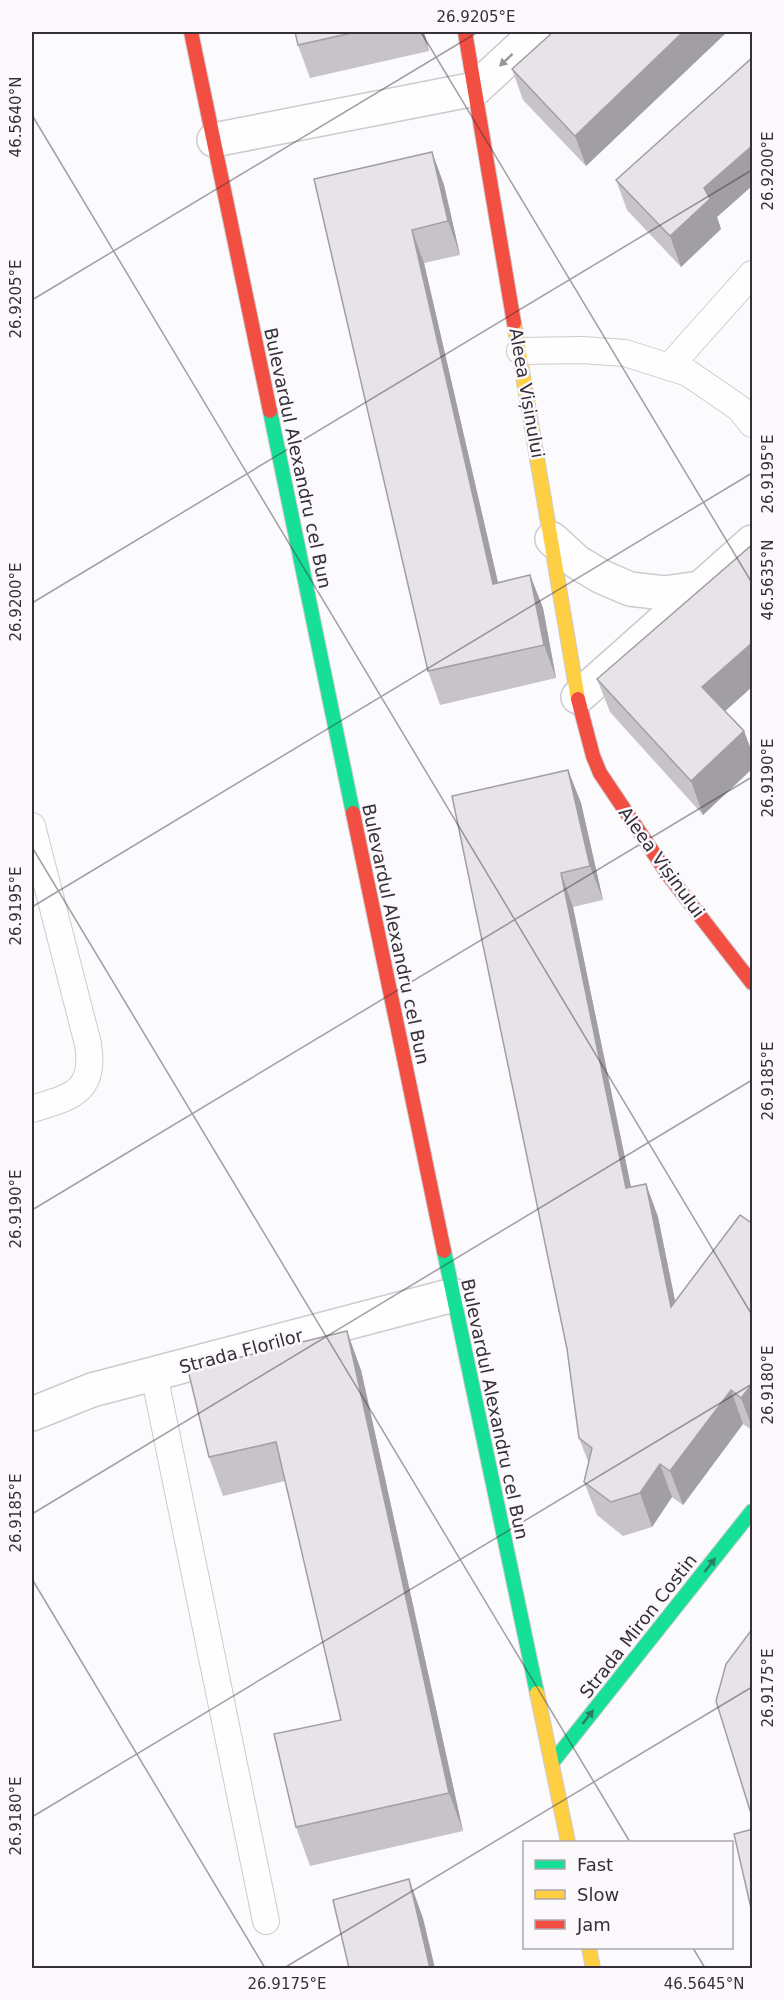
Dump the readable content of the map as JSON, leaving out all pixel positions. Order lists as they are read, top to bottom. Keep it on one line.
{"streets":{"main road":["Aleea Vișinului","Bulevardul Alexandru cel Bun","Strada Miron Costin"],"street":["Strada Florilor"]},"crossings":[["Bulevardul Alexandru cel Bun","Strada Florilor"],["Bulevardul Alexandru cel Bun","Strada Miron Costin"]],"one_way":["Strada Miron Costin"],"legend":["Fast","Slow","Jam"],"coordinates":["26.9205°E","46.5640°N","26.9200°E","26.9195°E","46.5635°N","26.9190°E","26.9185°E","26.9180°E","26.9175°E","46.5645°N"]}
